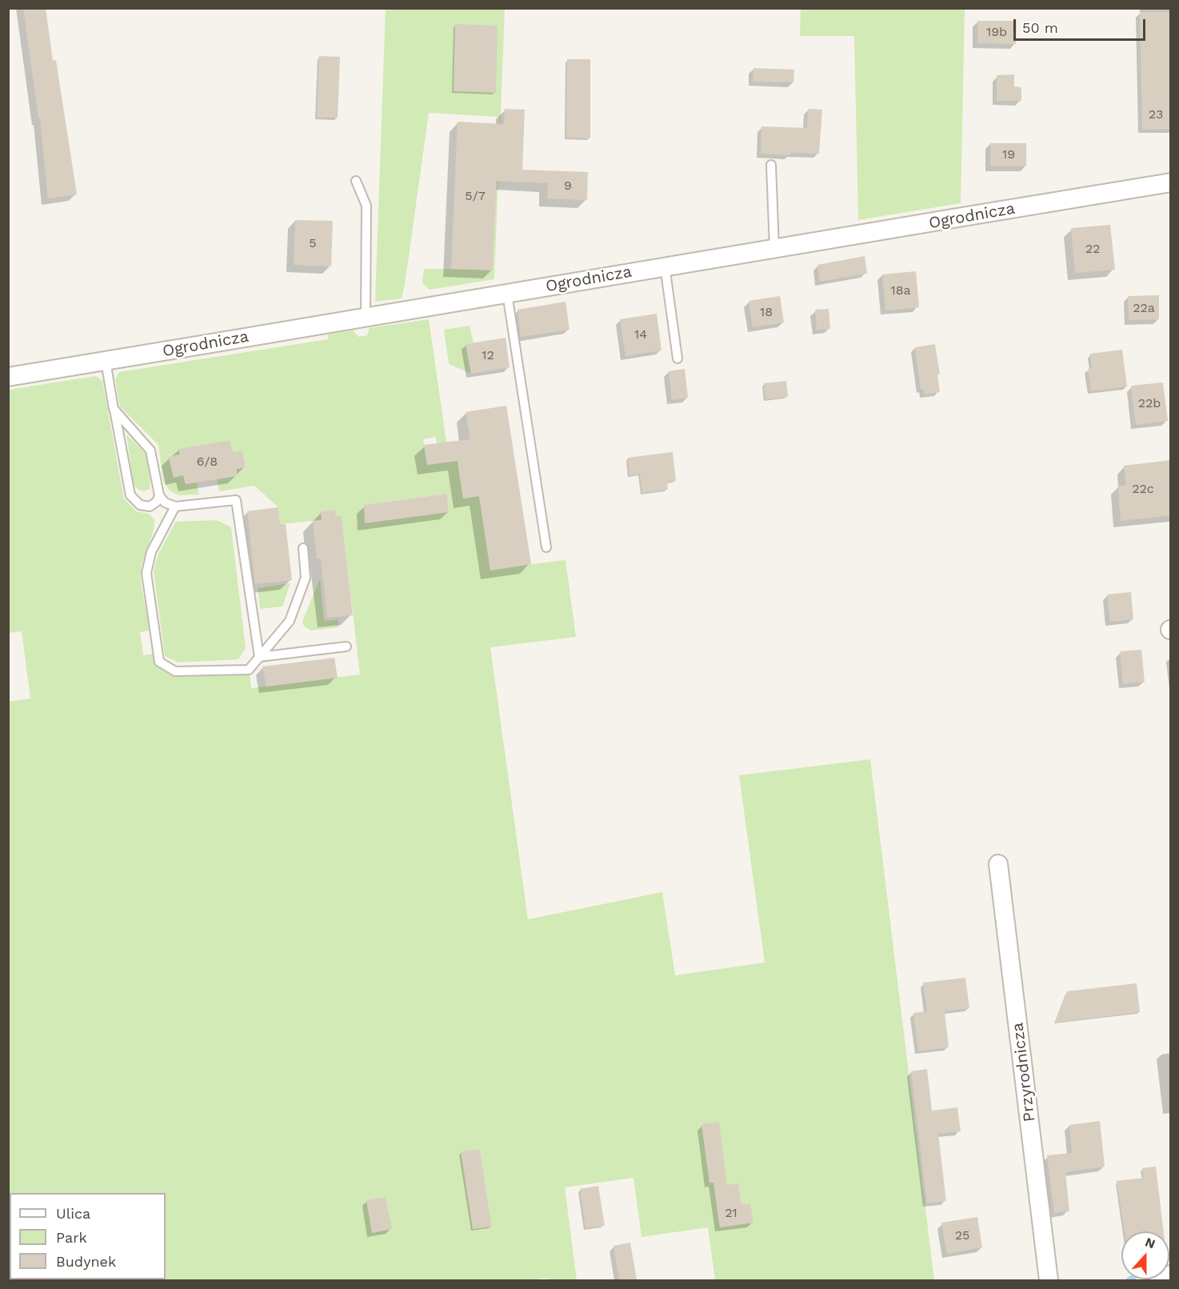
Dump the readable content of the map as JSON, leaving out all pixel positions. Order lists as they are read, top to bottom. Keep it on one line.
{"streets":{"street":["Ogrodnicza","Przyrodnicza"]},"house_numbers":["19b","23","19","9","5/7","5","22","18a","22a","18","14","12","22b","6/8","22c","21","25"],"legend":["Ulica","Park","Budynek"],"scale_bar":"50 m","north":"top"}
